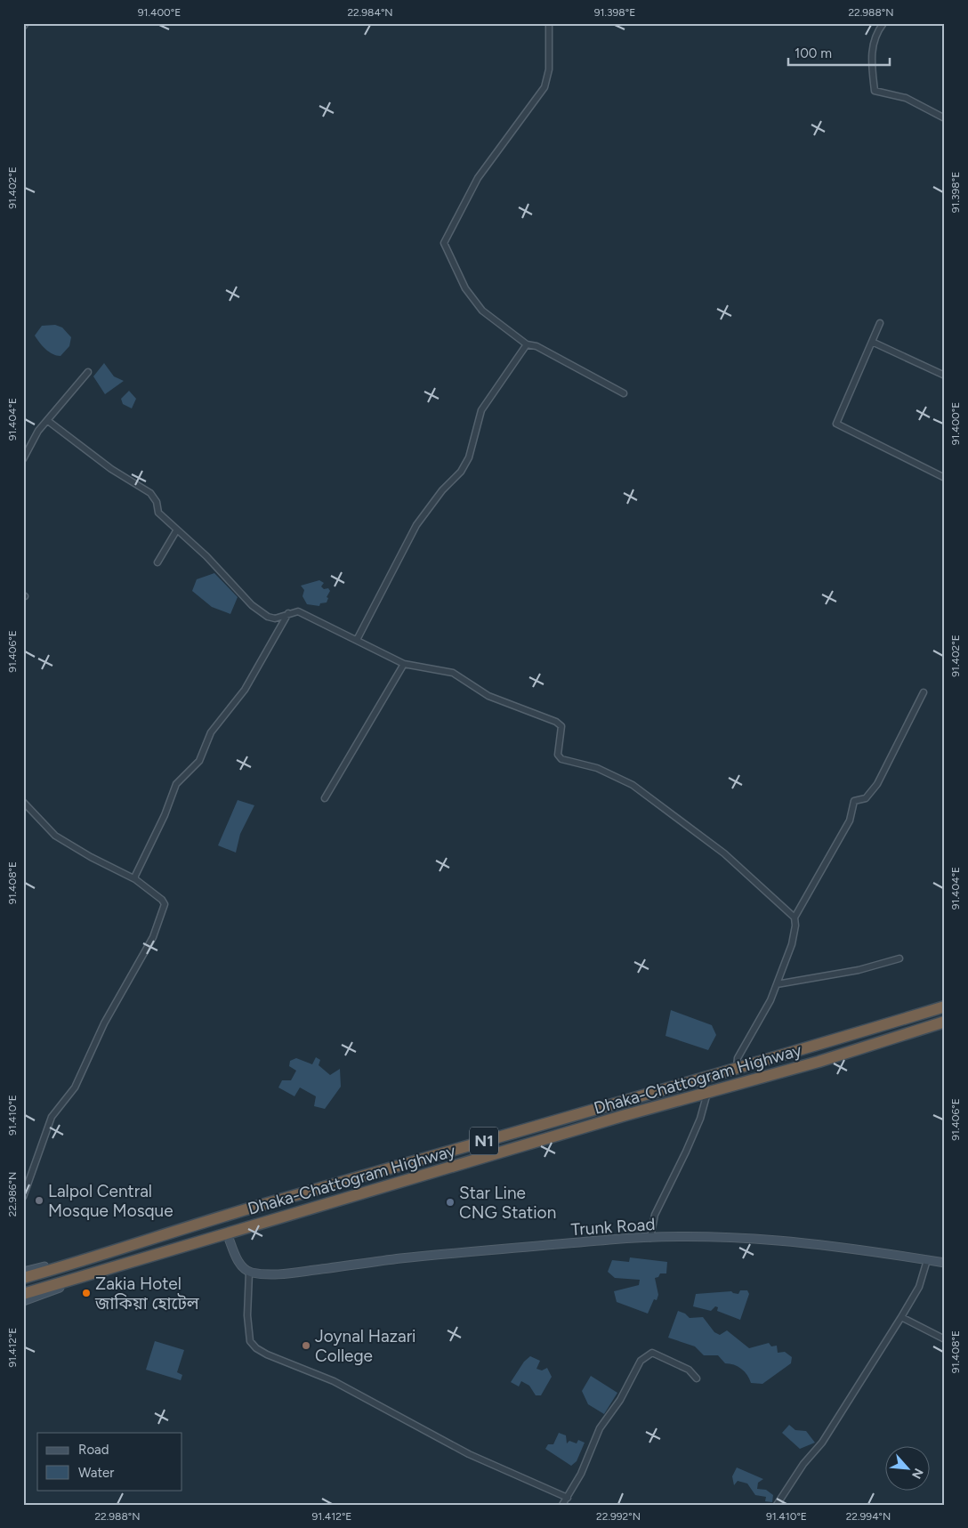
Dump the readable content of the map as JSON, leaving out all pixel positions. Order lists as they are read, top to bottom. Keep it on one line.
{"streets":{"highway":["Dhaka-Chattogram Highway","N1"],"main road":["Trunk Road"]},"places":["Lalpol Central Mosque Mosque","Star Line CNG Station","Zakia Hotel জাকিয়া হোটেল","Joynal Hazari College"],"legend":["Road","Water"],"scale_bar":"100 m","north":"bottom right","coordinates":["91.400°E","22.984°N","91.398°E","22.988°N","91.402°E","91.404°E","91.406°E","91.408°E","91.410°E","22.986°N","91.412°E","22.992°N","22.994°N"]}
